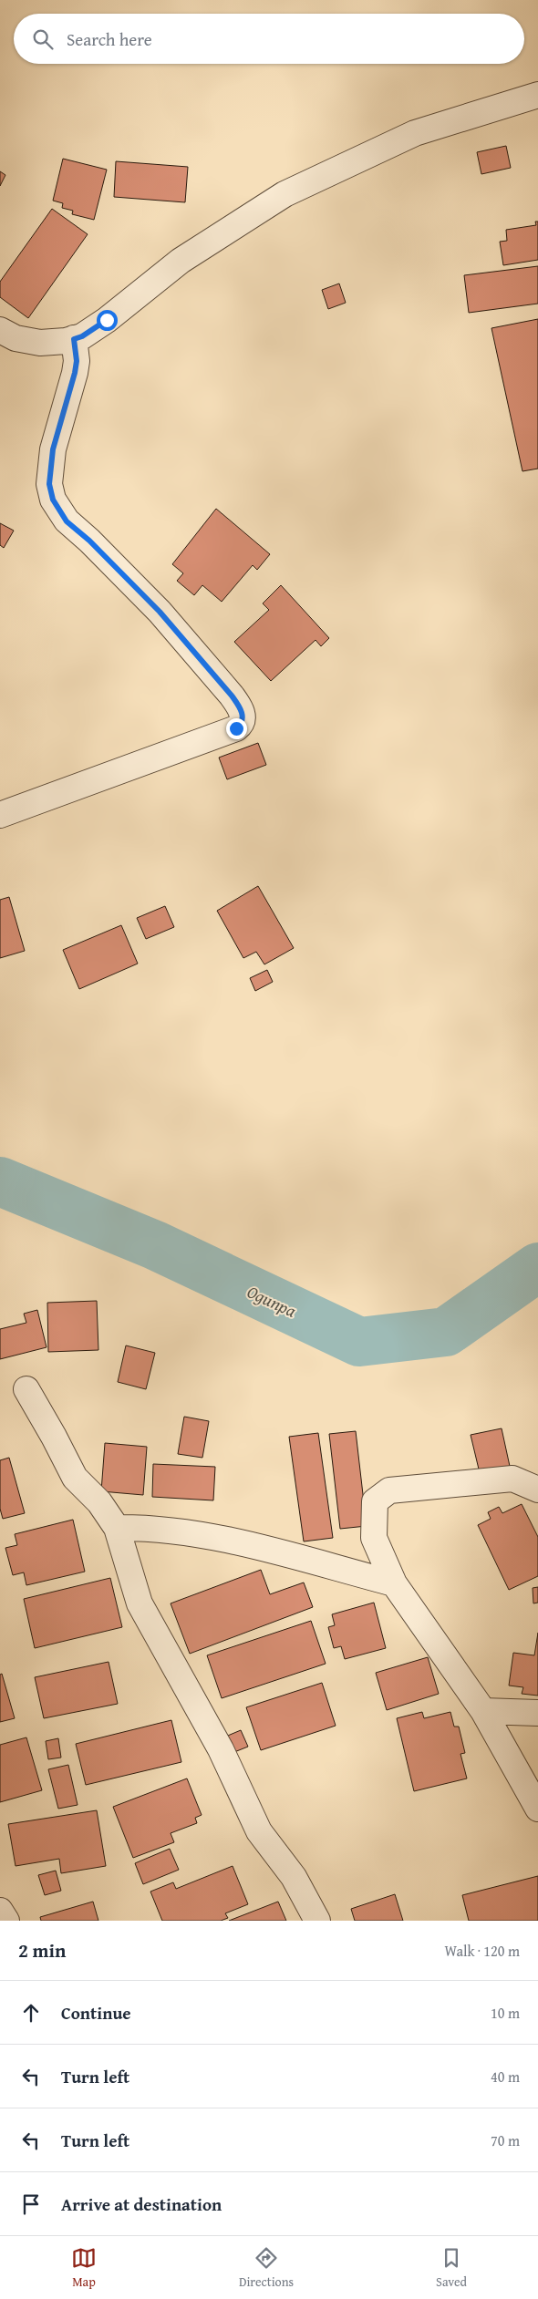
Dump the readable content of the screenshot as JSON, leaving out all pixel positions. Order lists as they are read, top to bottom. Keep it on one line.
{"water":["Ogunpa"],"page":{"search":"Search here","heading":["2 min","Walk · 120 m"],"list":[["Continue","10 m"],["Turn left","40 m"],["Turn left","70 m"],"Arrive at destination"],"nav":["Map","Directions","Saved"]}}
